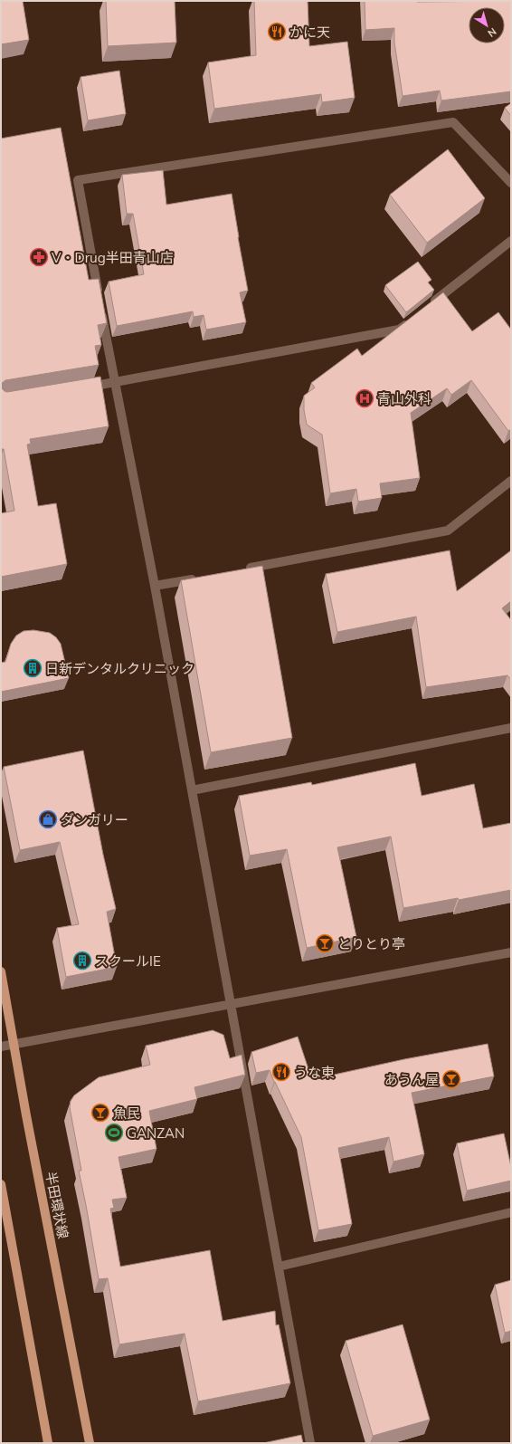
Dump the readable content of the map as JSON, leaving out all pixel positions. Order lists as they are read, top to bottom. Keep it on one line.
{"streets":{"main road":["半田環状線"]},"places":{"restaurant":["かに天","うな東"],"pharmacy":["V・Drug半田青山店"],"hospital":["青山外科"],"building":["日新デンタルクリニック","スクールIE"],"shop":["ダンガリー"],"bar":["とりとり亭","あうん屋","魚民"],"sports":["GANZAN"]},"north":"bottom right"}
